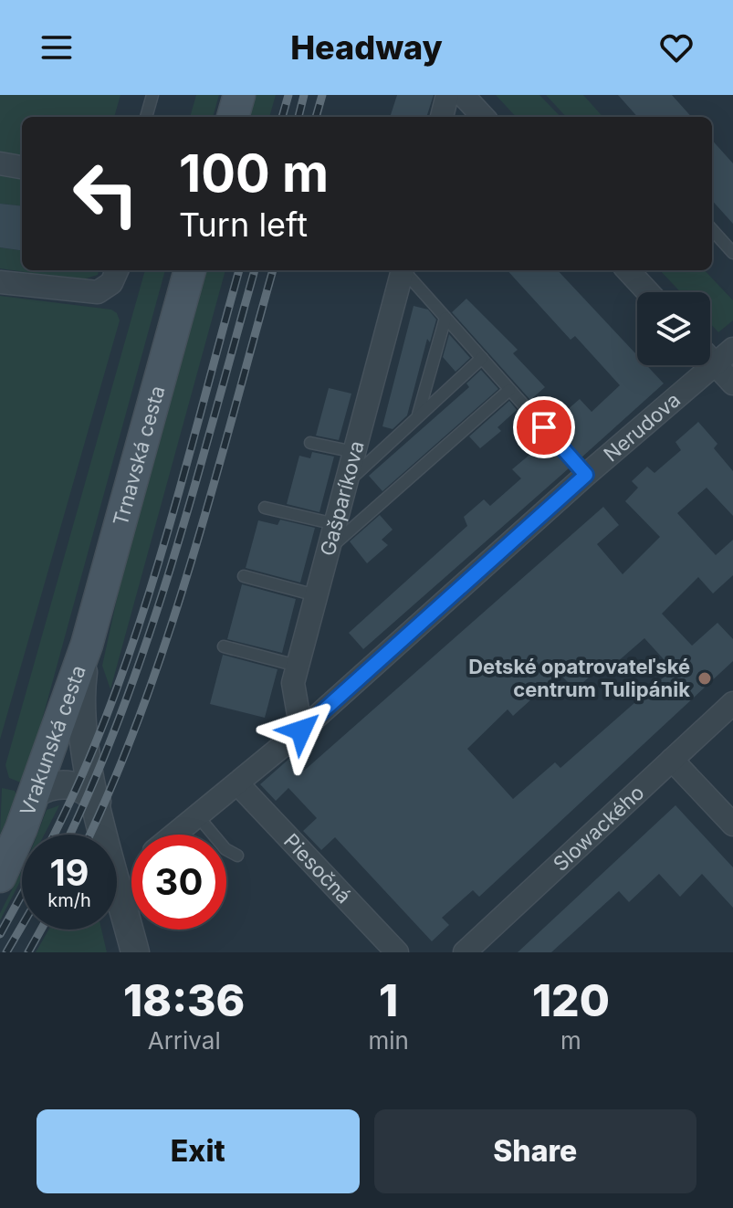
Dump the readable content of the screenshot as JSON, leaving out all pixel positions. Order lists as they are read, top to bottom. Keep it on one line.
{"streets":{"main road":["Trnavská cesta","Vrakunská cesta"],"street":["Nerudova","Gašparíkova","Slowackého","Piesočná"]},"crossings":[["Nerudova","Gašparíkova"],["Nerudova","Piesočná"],["Trnavská cesta","Vrakunská cesta"]],"places":["Detské opatrovateľské centrum Tulipánik"],"page":{"header":"Headway","turn":["100 m","Turn left"],"speed":"19 km/h","limit":"30","eta":["18:36","Arrival","1","min","120","m"],"buttons":["Exit","Share"]}}
